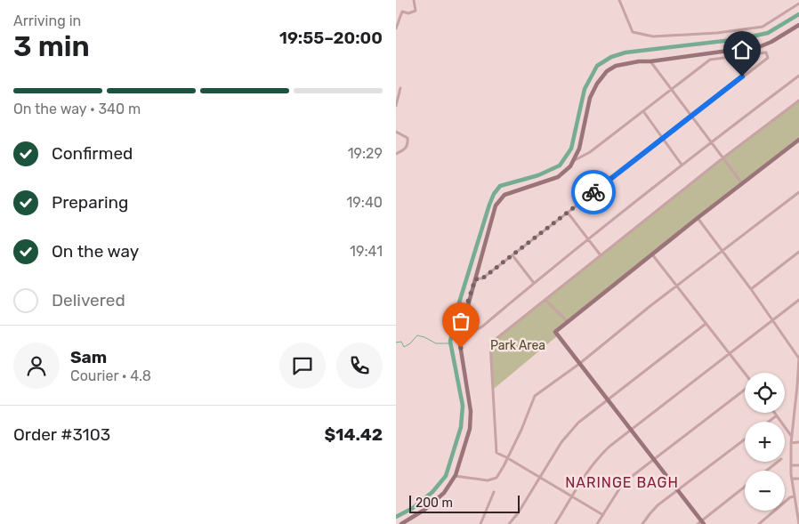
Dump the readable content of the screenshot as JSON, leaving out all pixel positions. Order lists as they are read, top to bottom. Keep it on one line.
{"districts":["NARINGE BAGH"],"parks":["Park Area"],"scale_bar":"200 m","page":{"heading":["3 min","Arriving in","19:55–20:00"],"panel":["Sam","Courier · 4.8","Order #3103","$14.42"],"bar":"On the way · 340 m","list":[["Confirmed","19:29"],["Preparing","19:40"],["On the way","19:41"],"Delivered"],"map_buttons":["+","−"],"scale":"200 m"}}
